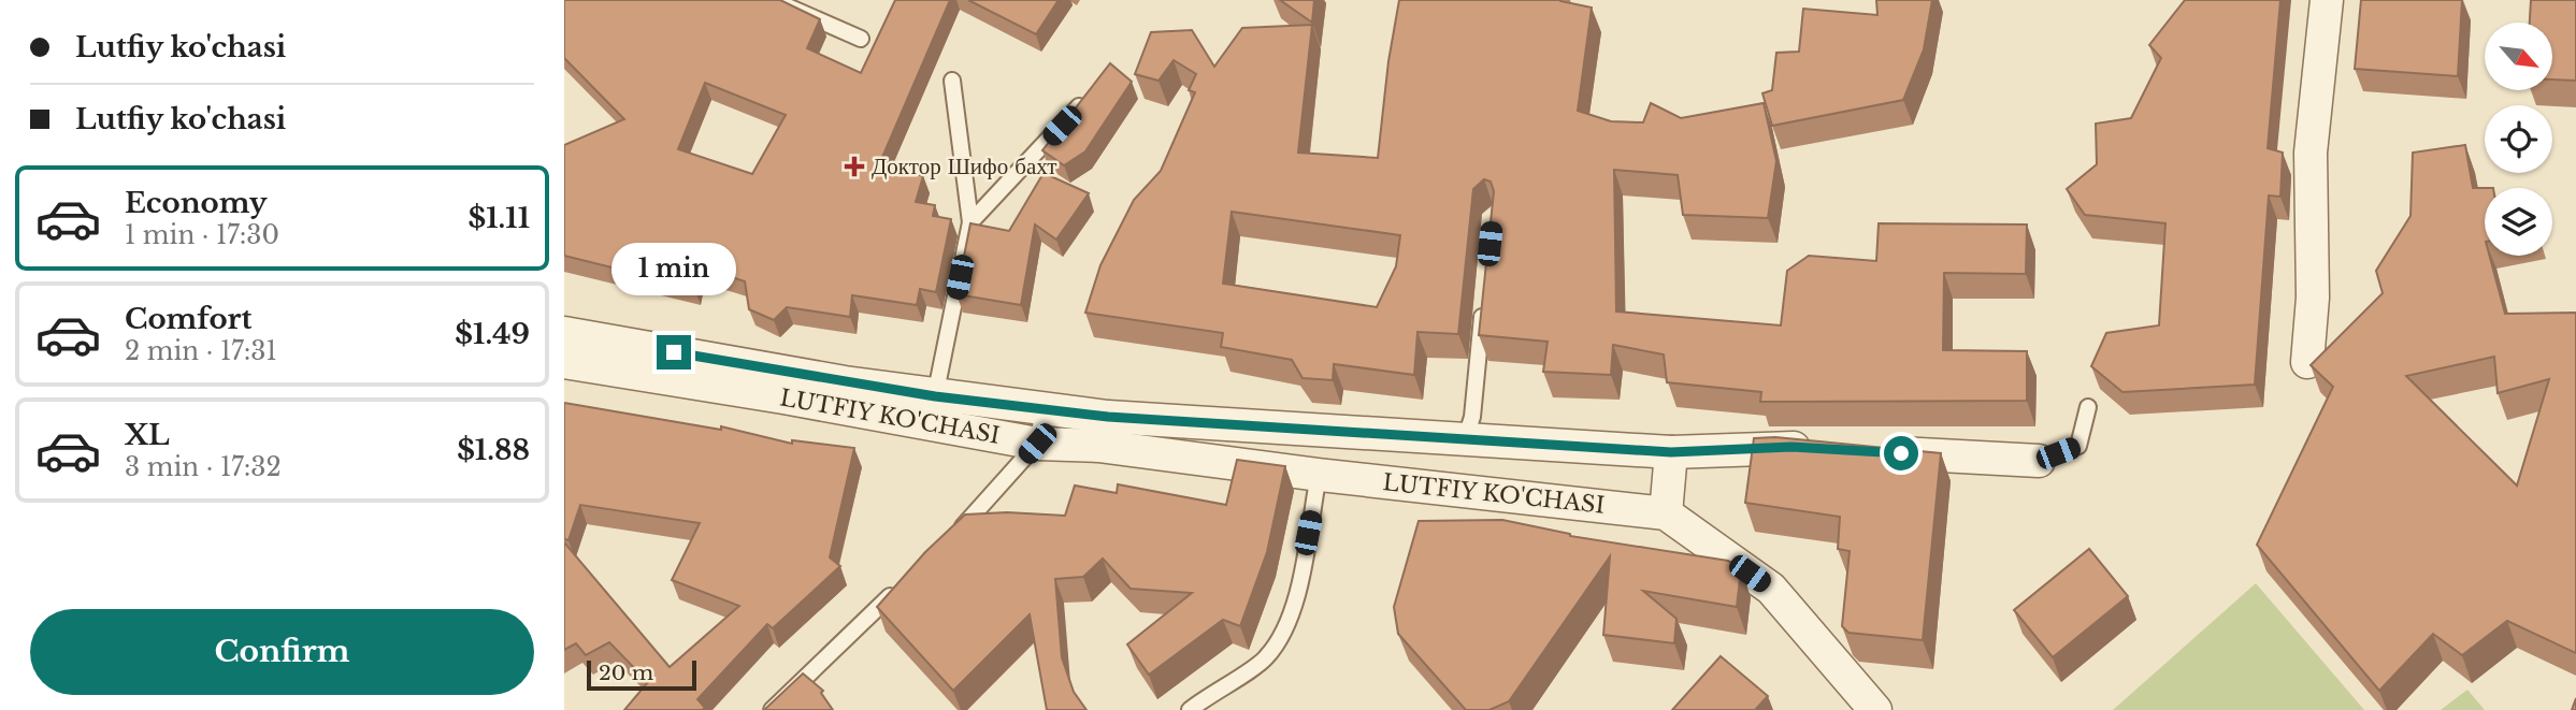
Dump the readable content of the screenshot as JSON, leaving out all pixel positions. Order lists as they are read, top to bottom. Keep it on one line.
{"streets":{"street":["LUTFIY KO'CHASI"]},"places":{"health":["Доктор Шифо бахт"]},"scale_bar":"20 m","north":"bottom right","page":{"banner":["Lutfiy ko'chasi","Lutfiy ko'chasi"],"list":[{"name":"Economy","note":"1 min · 17:30","value":"$1.11"},{"name":"Comfort","note":"2 min · 17:31","value":"$1.49"},{"name":"XL","note":"3 min · 17:32","value":"$1.88"}],"bubble":"1 min","buttons":"Confirm","scale":"20 m"}}
